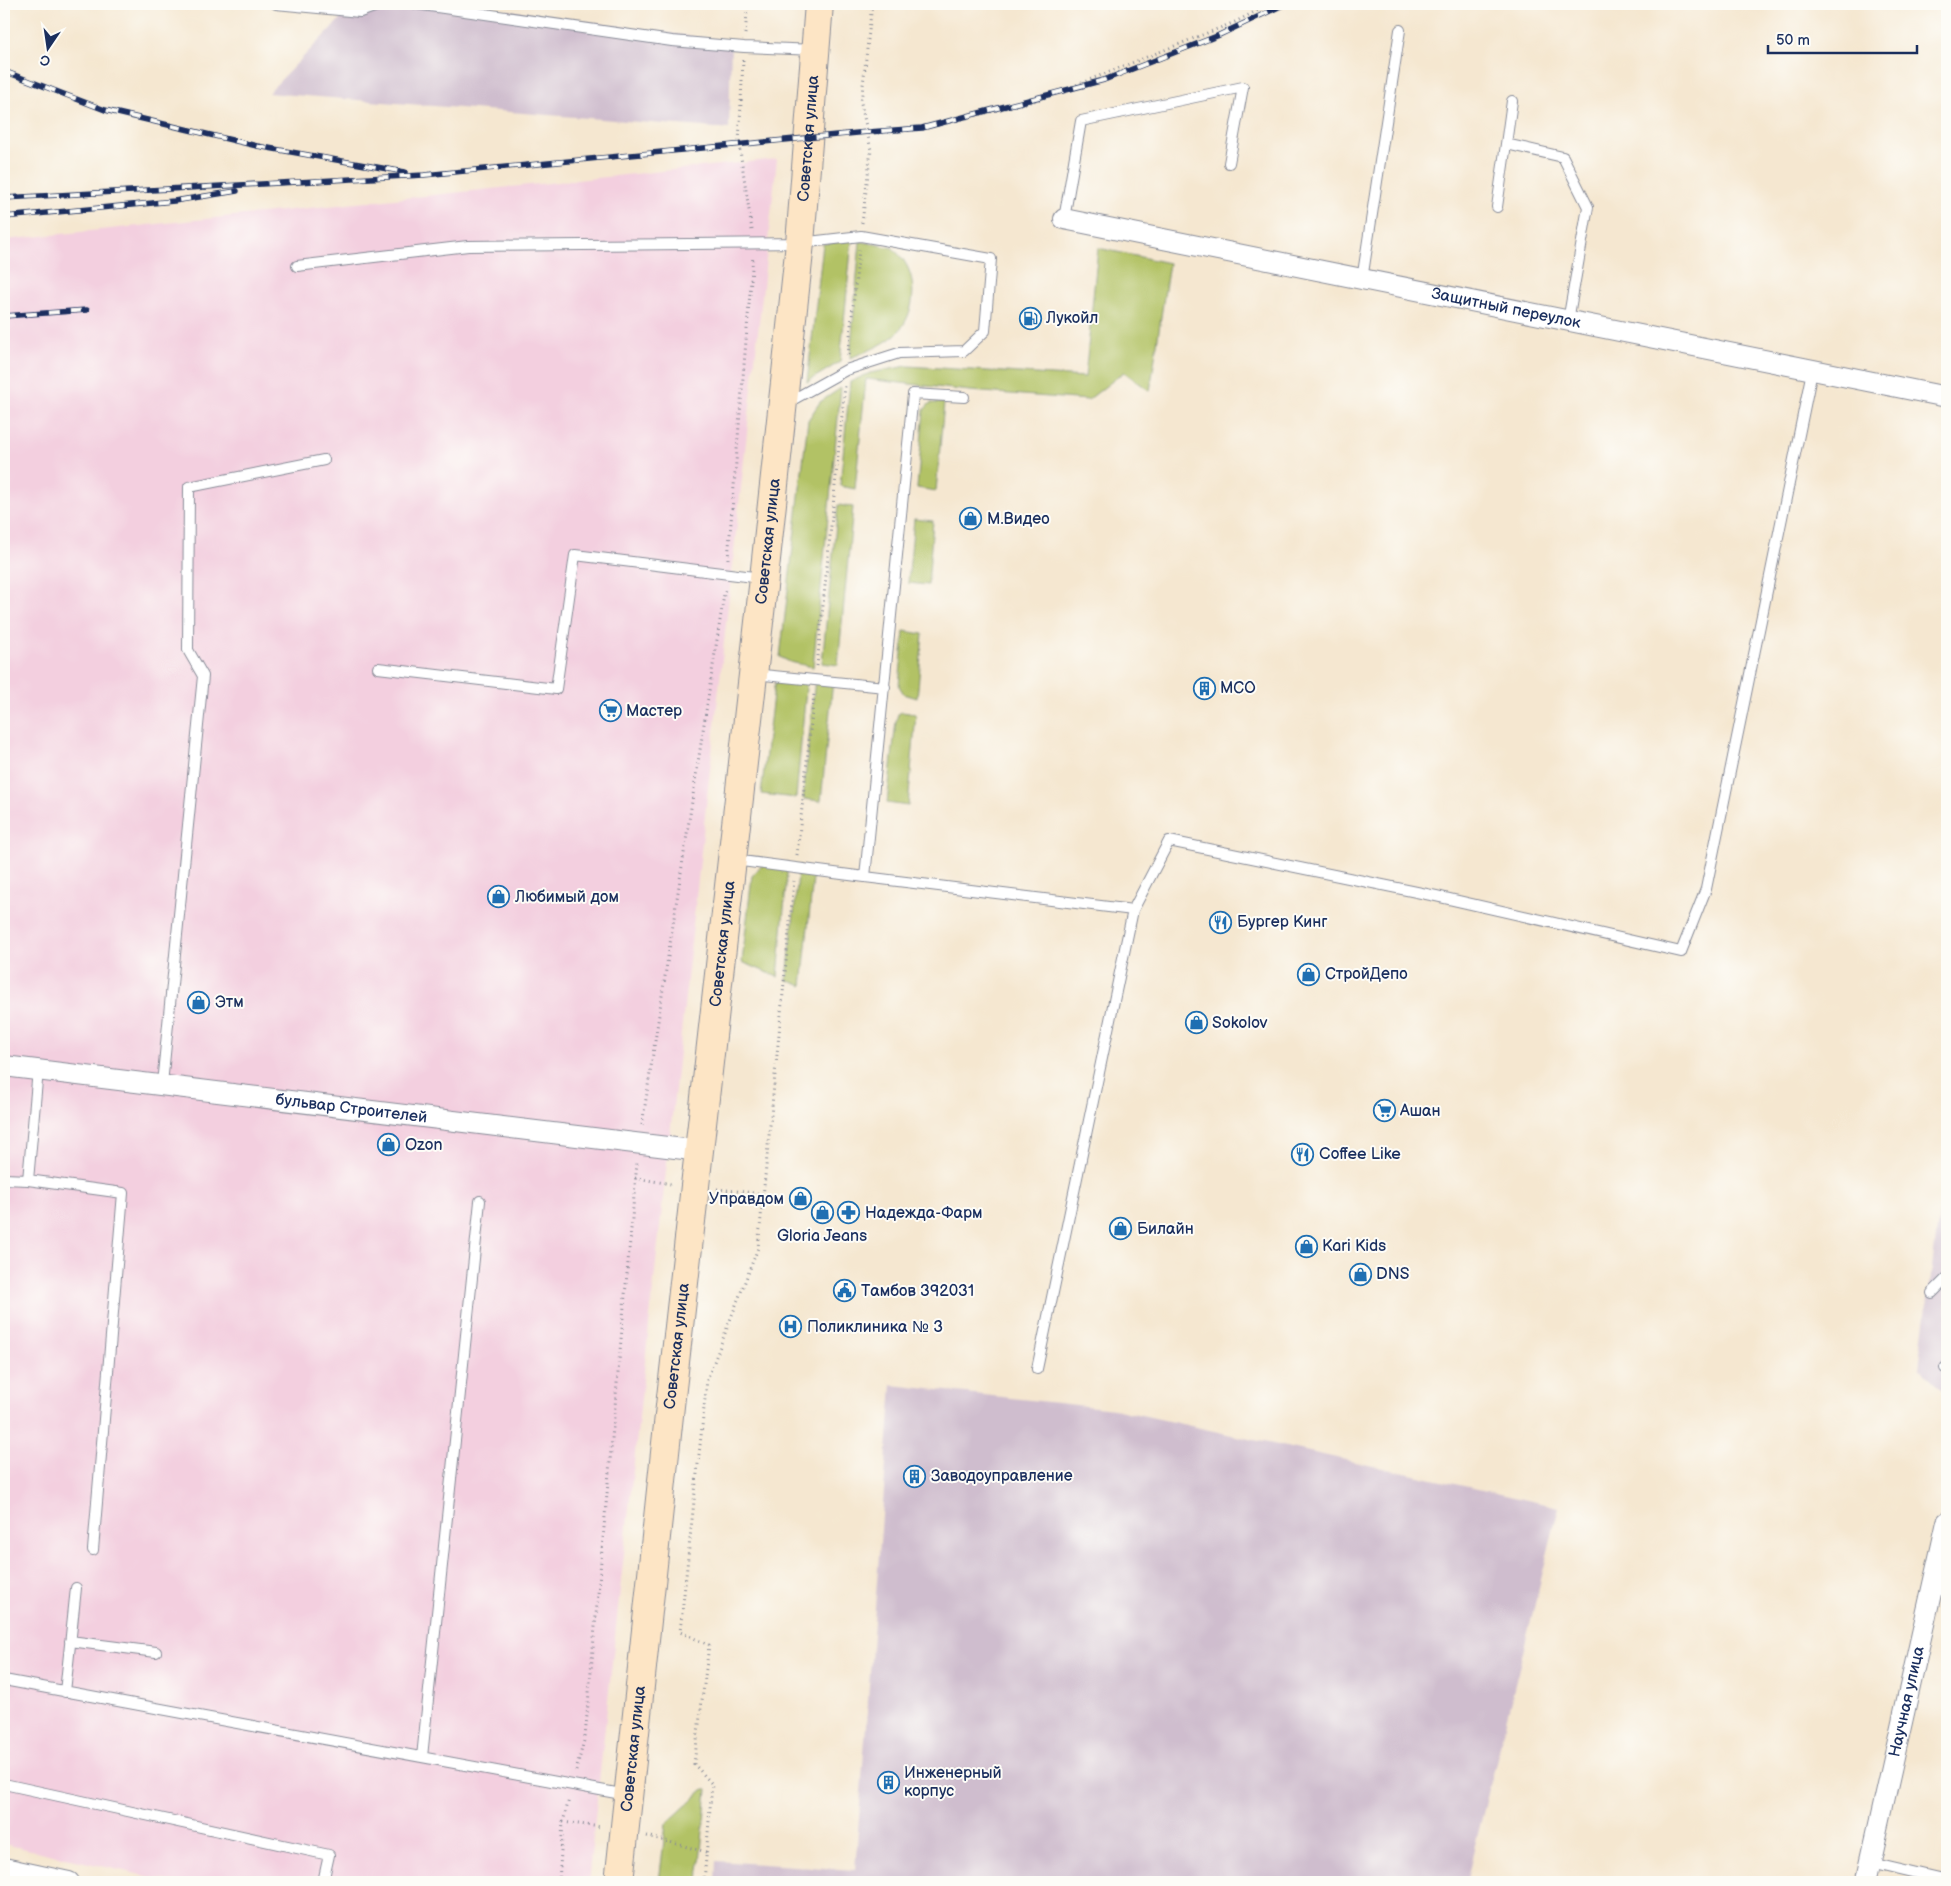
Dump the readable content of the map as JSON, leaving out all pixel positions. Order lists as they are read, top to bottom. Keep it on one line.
{"streets":{"main road":["Советская улица"],"street":["Защитный переулок","бульвар Строителей","Научная улица"]},"crossings":[["Советская улица","бульвар Строителей"]],"places":{"fuel station":["Лукойл"],"shop":["М.Видео","Любимый дом","СтройДепо","Этм","Sokolov","Ozon","Управдом","Gloria Jeans","Билайн","Kari Kids","DNS"],"building":["МСО","Заводоуправление","Инженерный корпус"],"supermarket":["Мастер","Ашан"],"restaurant":["Бургер Кинг","Coffee Like"],"pharmacy":["Надежда-Фарм"],"public building":["Тамбов 392031"],"hospital":["Поликлиника № 3"]},"scale_bar":"50 m","north":"bottom"}
